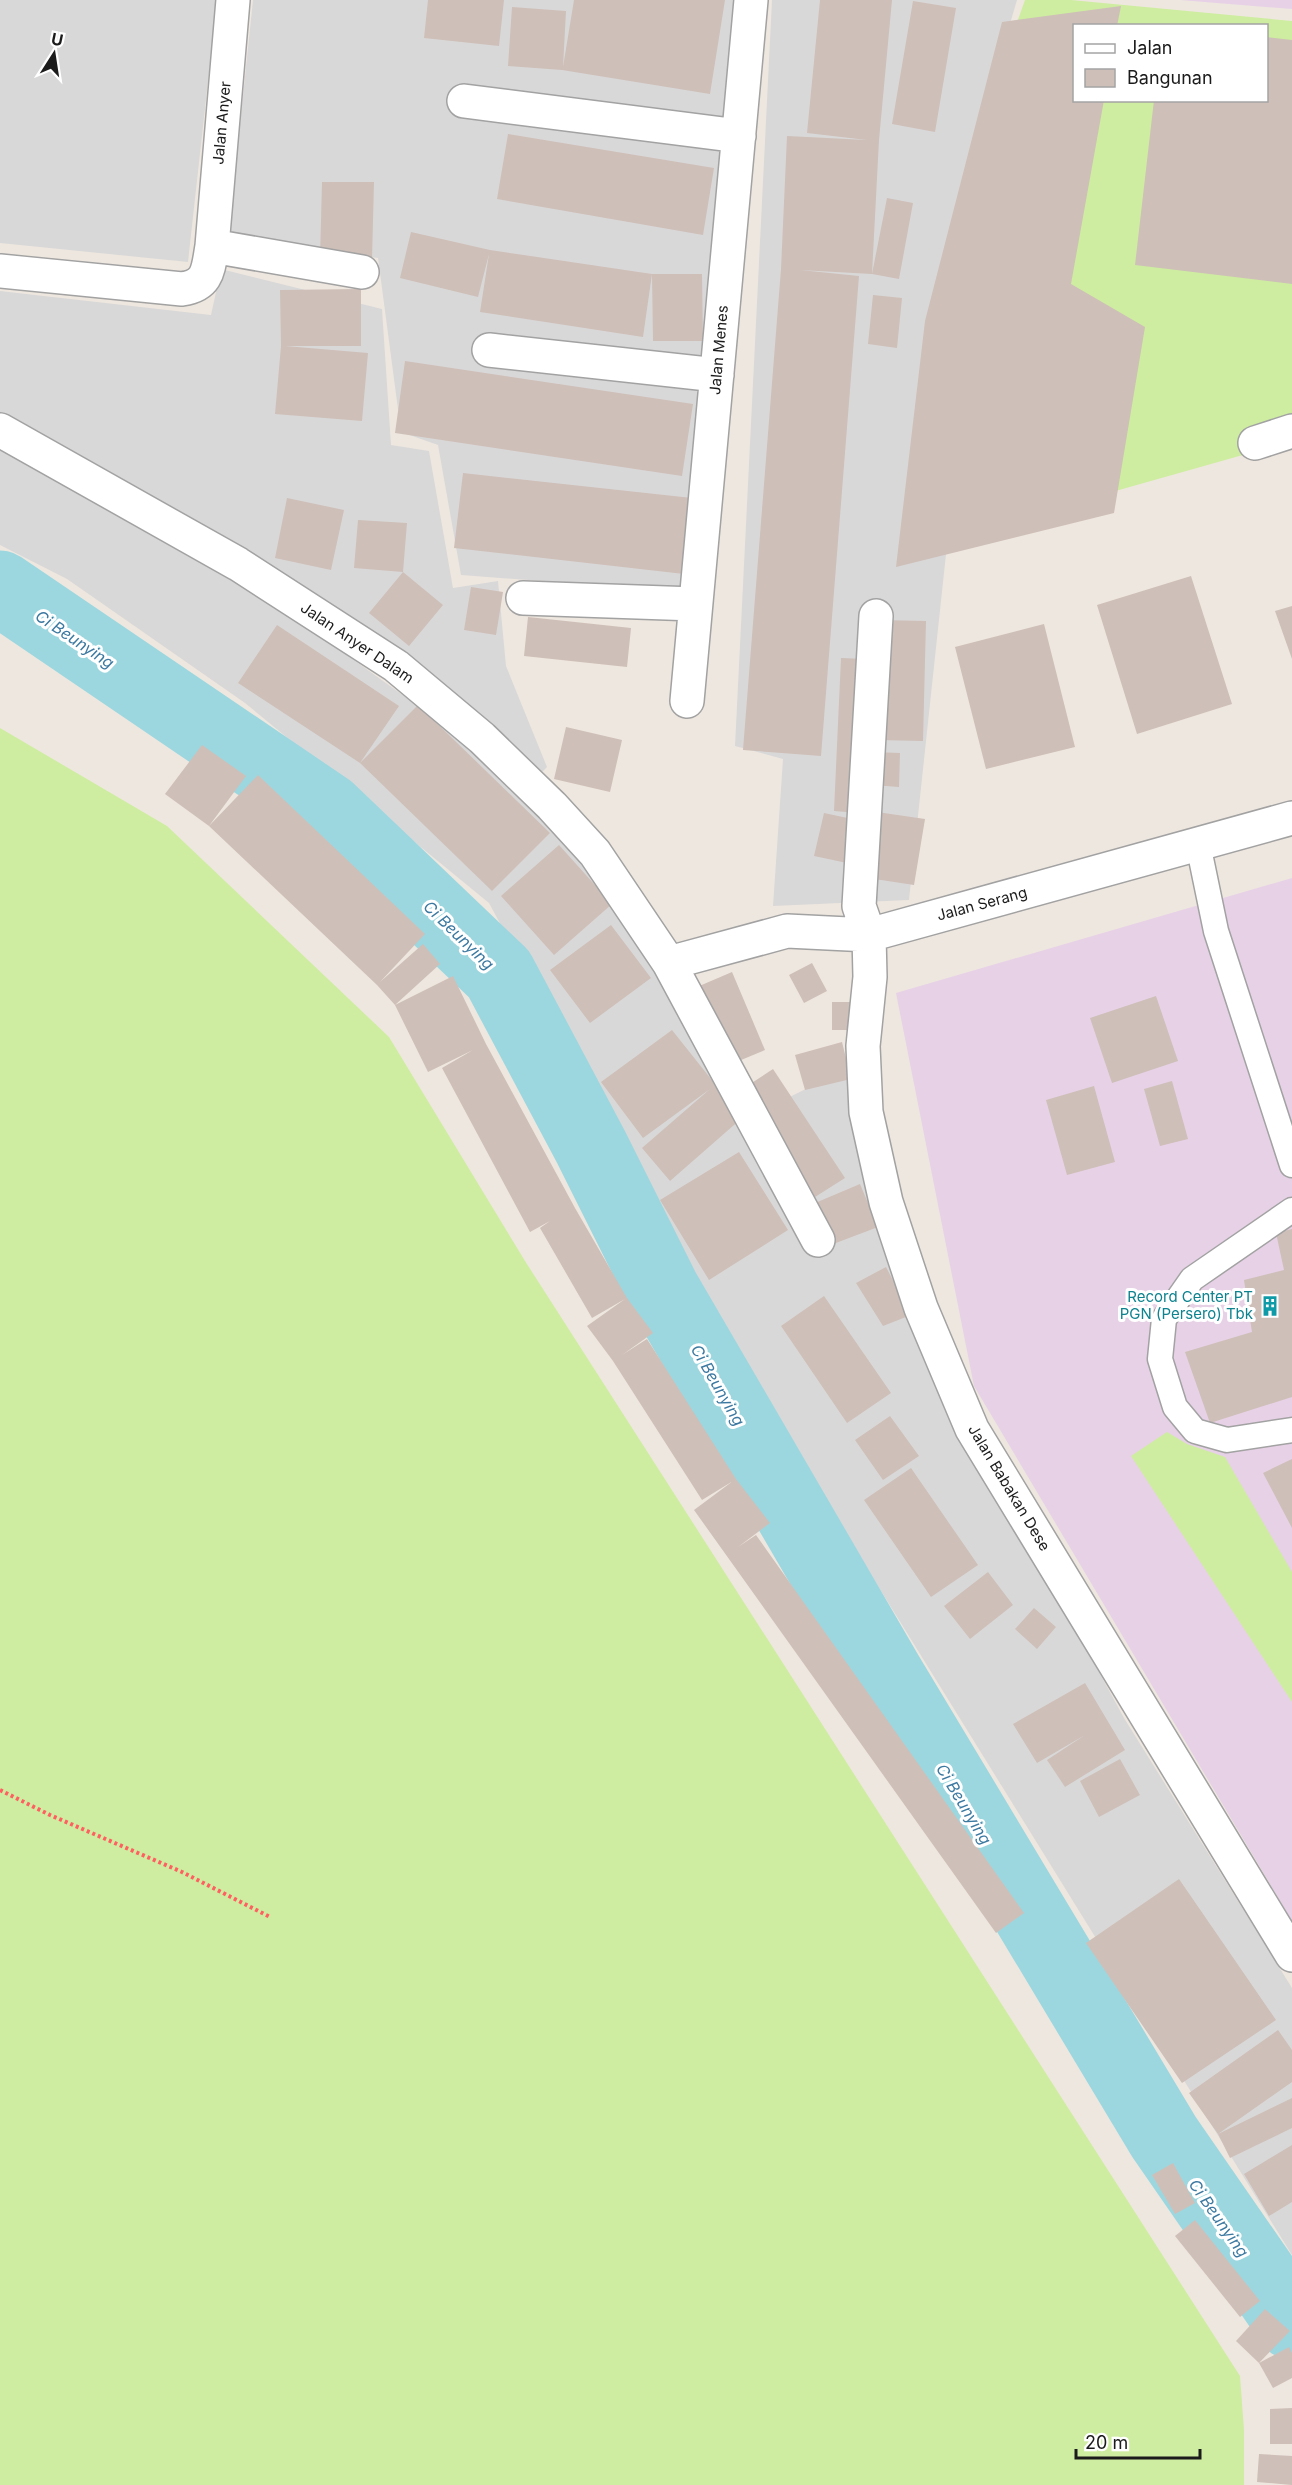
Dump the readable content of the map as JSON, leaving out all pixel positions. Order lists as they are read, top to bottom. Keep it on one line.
{"streets":{"street":["Jalan Anyer","Jalan Menes","Jalan Anyer Dalam","Jalan Serang","Jalan Babakan Dese"]},"crossings":[["Jalan Anyer Dalam","Jalan Serang"],["Jalan Serang","Jalan Babakan Dese"]],"water":["Ci Beunying"],"places":{"building":["Record Center PT PGN (Persero) Tbk"]},"legend":["Jalan","Bangunan"],"scale_bar":"20 m","north":"top"}
